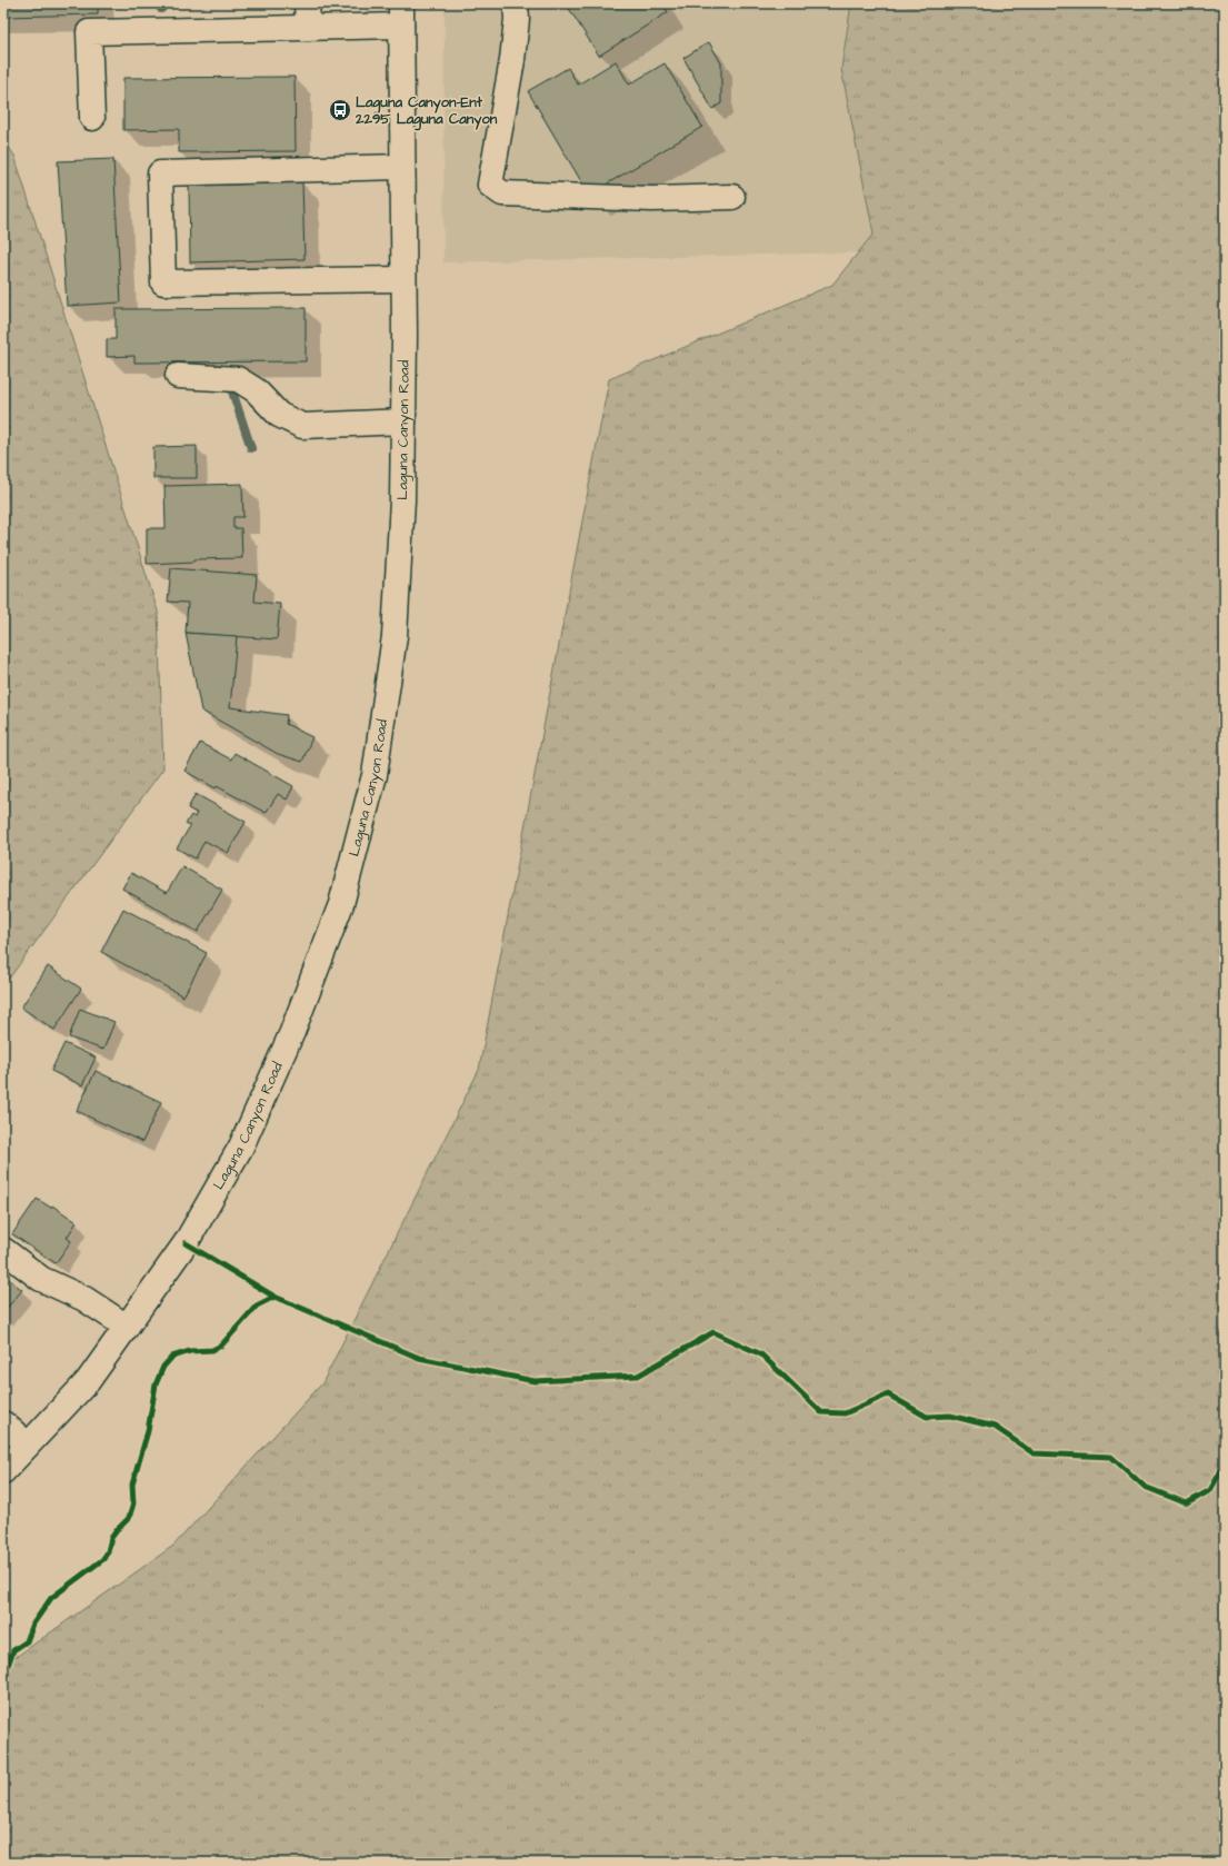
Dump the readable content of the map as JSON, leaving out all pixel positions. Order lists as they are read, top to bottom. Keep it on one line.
{"streets":{"main road":["Laguna Canyon Road"]},"places":{"bus stop":["Laguna Canyon-Ent 2295 Laguna Canyon"]}}
